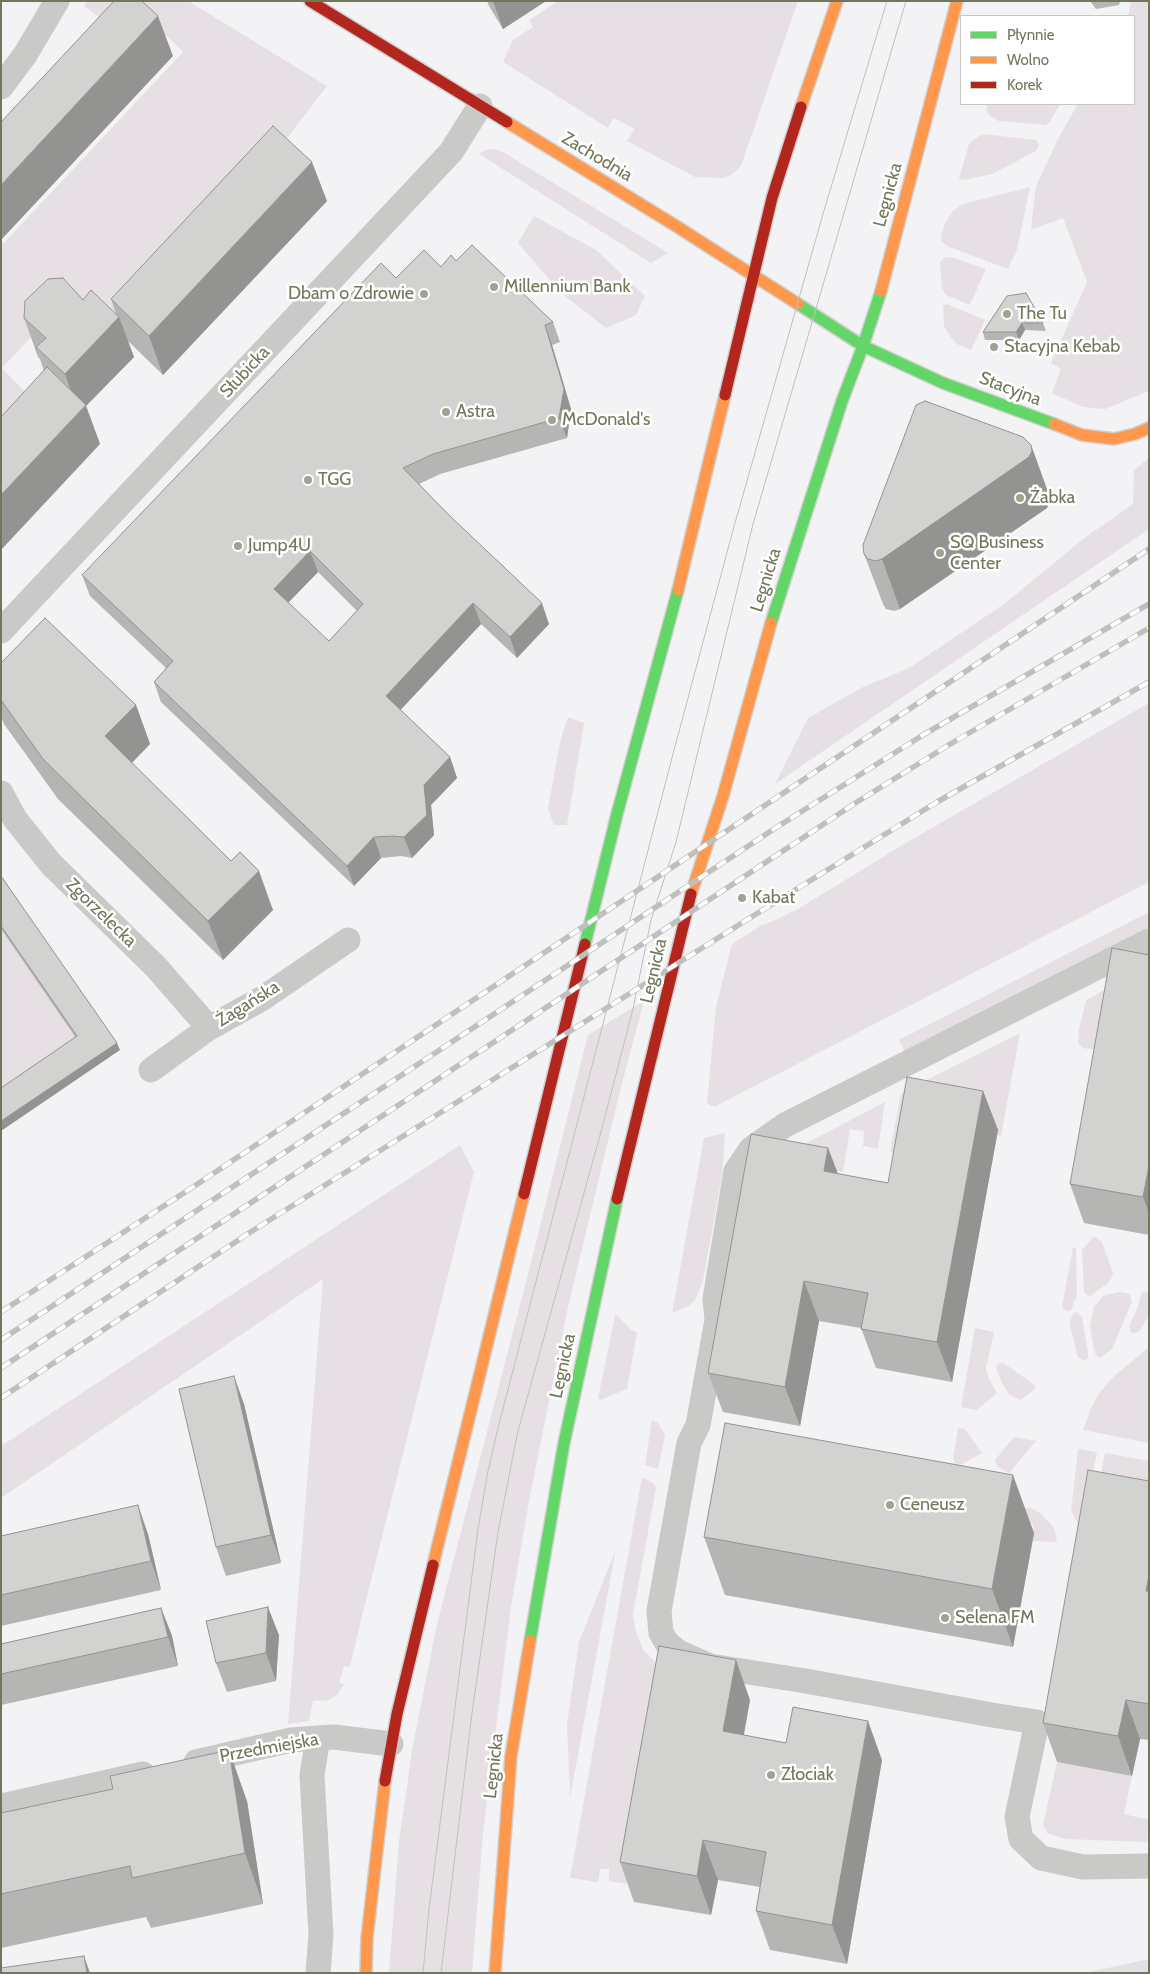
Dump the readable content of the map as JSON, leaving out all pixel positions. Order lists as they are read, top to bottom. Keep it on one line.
{"streets":{"main road":["Zachodnia","Legnicka","Stacyjna"],"street":["Słubicka","Zgorzelecka","Żagańska","Przedmiejska"]},"crossings":[["Zachodnia","Legnicka"],["Zachodnia","Słubicka"],["Zachodnia","Stacyjna"],["Legnicka","Stacyjna"],["Zgorzelecka","Żagańska"]],"places":["Millennium Bank","Dbam o Zdrowie","The Tu","Stacyjna Kebab","Astra","McDonald's","TGG","Żabka","Jump4U","SQ Business Center","Kabat","Ceneusz","Selena FM","Złociak"],"legend":["Płynnie","Wolno","Korek"]}
